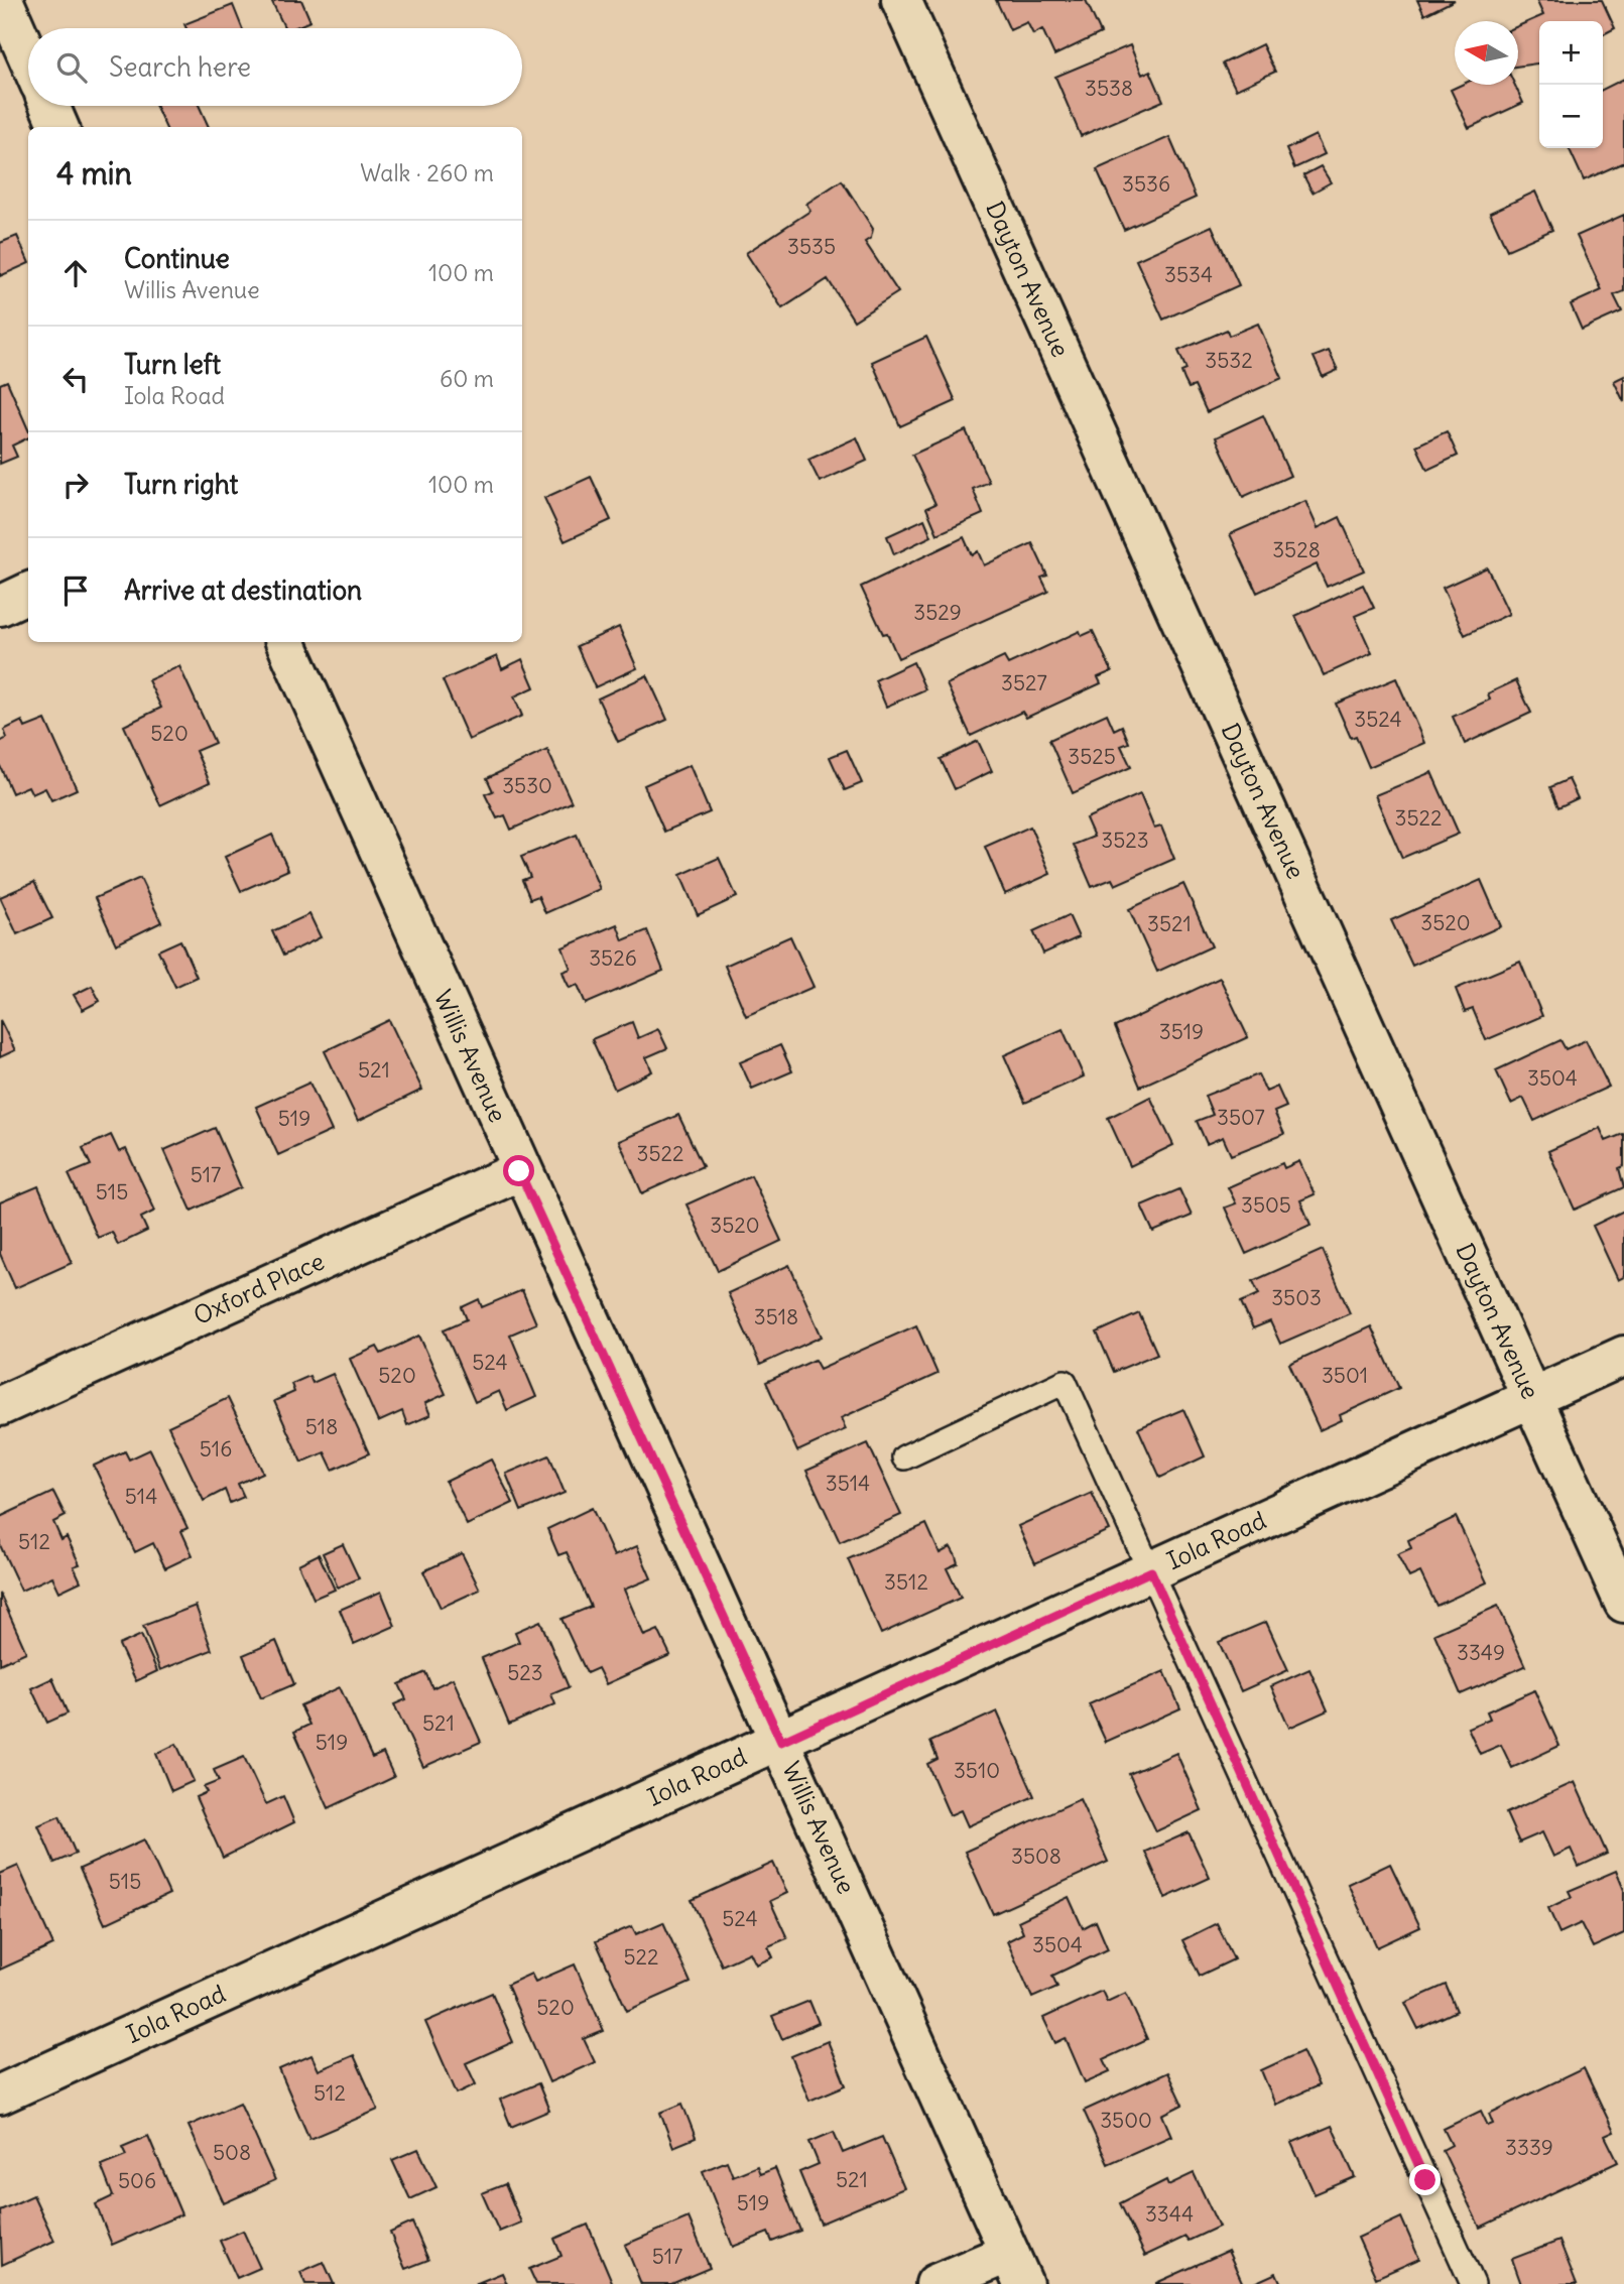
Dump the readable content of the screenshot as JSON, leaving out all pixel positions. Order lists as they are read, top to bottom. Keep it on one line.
{"streets":{"street":["Dayton Avenue","Willis Avenue","Oxford Place","Iola Road"]},"crossings":[["Dayton Avenue","Iola Road"],["Willis Avenue","Oxford Place"],["Willis Avenue","Iola Road"]],"house_numbers":["3538","3536","3535","3534","3532","3528","3529","3527","3524","520","3525","3530","3522","3523","3520","3521","3526","3519","521","3504","3507","519","3522","517","515","3505","3520","3503","3518","524","520","3501","518","516","3514","514","512","3512","3349","523","521","519","3510","3508","515","524","3504","522","520","512","3500","3339","508","521","506","519","3344","517"],"north":"left","page":{"map_buttons":["+","−"],"search":"Search here","heading":["4 min","Walk · 260 m"],"list":[["Continue","Willis Avenue","100 m"],["Turn left","Iola Road","60 m"],["Turn right","100 m"],"Arrive at destination"]}}
